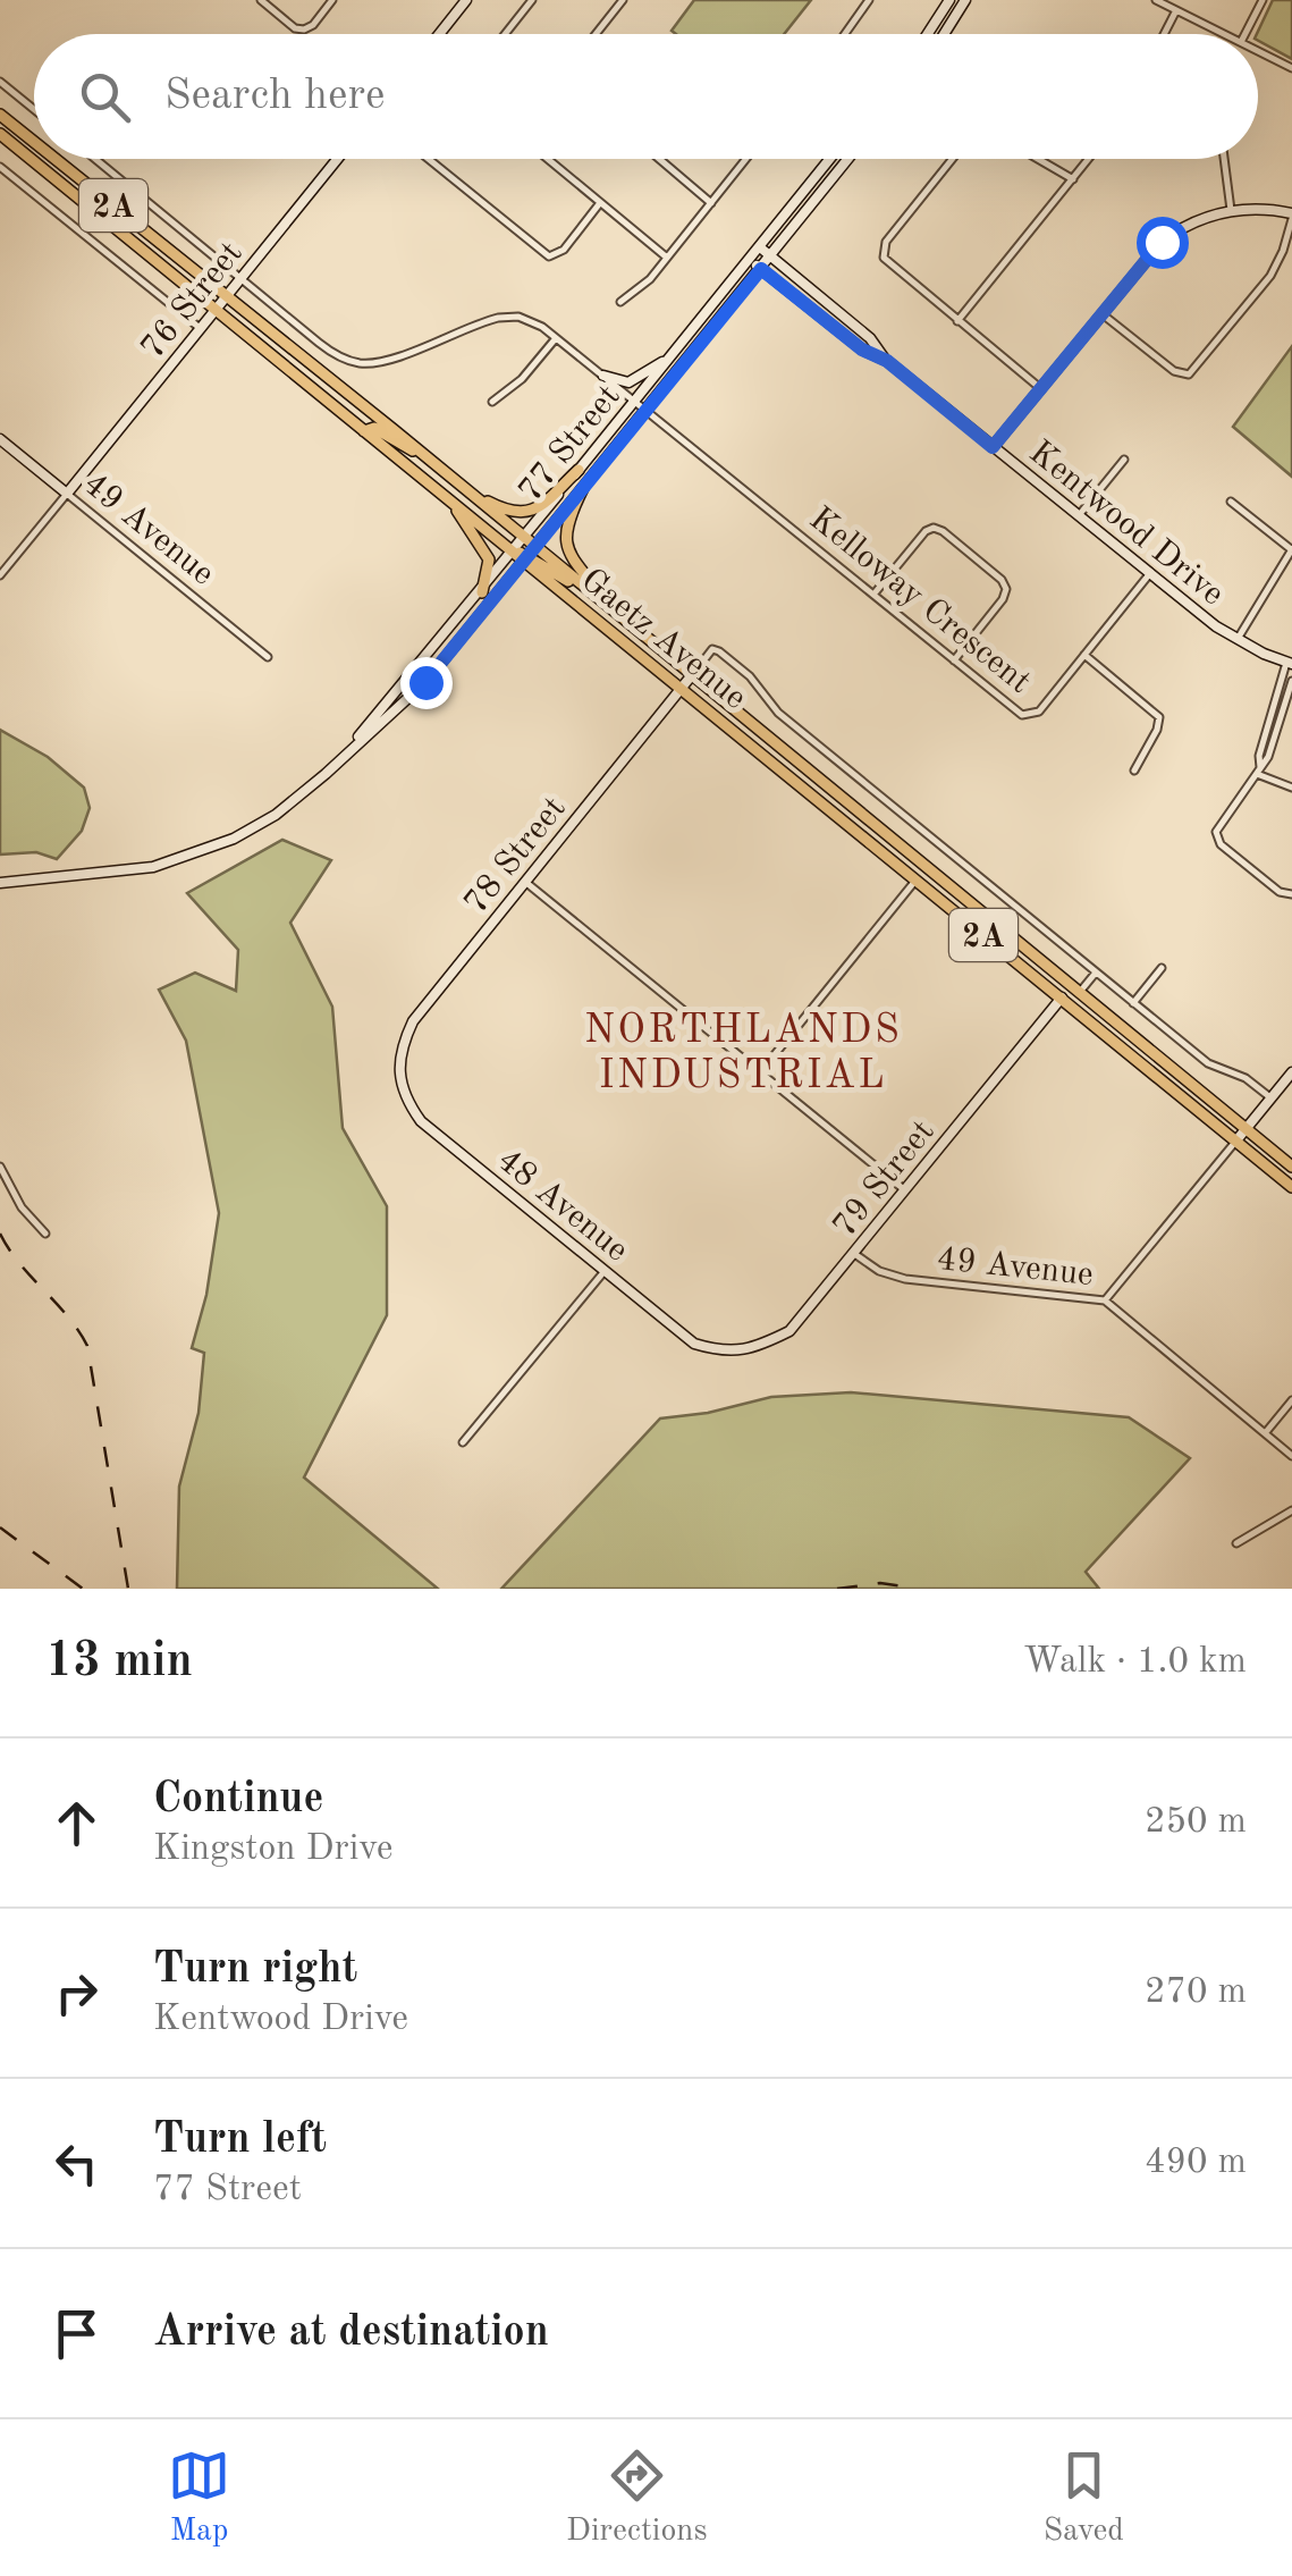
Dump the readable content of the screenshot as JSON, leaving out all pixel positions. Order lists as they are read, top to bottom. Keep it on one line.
{"streets":{"main road":["2A","Gaetz Avenue"],"street":["76 Street","77 Street","Kentwood Drive","49 Avenue","Kelloway Crescent","78 Street","79 Street","48 Avenue"]},"crossings":[["76 Street","49 Avenue"],["76 Street","Kelloway Crescent"],["76 Street","Gaetz Avenue"],["77 Street","Kentwood Drive"],["77 Street","Kelloway Crescent"],["77 Street","Gaetz Avenue"],["Kentwood Drive","Kelloway Crescent"],["49 Avenue","79 Street"],["Gaetz Avenue","78 Street"],["Gaetz Avenue","79 Street"],["78 Street","48 Avenue"],["79 Street","48 Avenue"]],"districts":["NORTHLANDS INDUSTRIAL"],"page":{"search":"Search here","heading":["13 min","Walk · 1.0 km"],"list":[["Continue","Kingston Drive","250 m"],["Turn right","Kentwood Drive","270 m"],["Turn left","77 Street","490 m"],"Arrive at destination"],"nav":["Map","Directions","Saved"]}}
